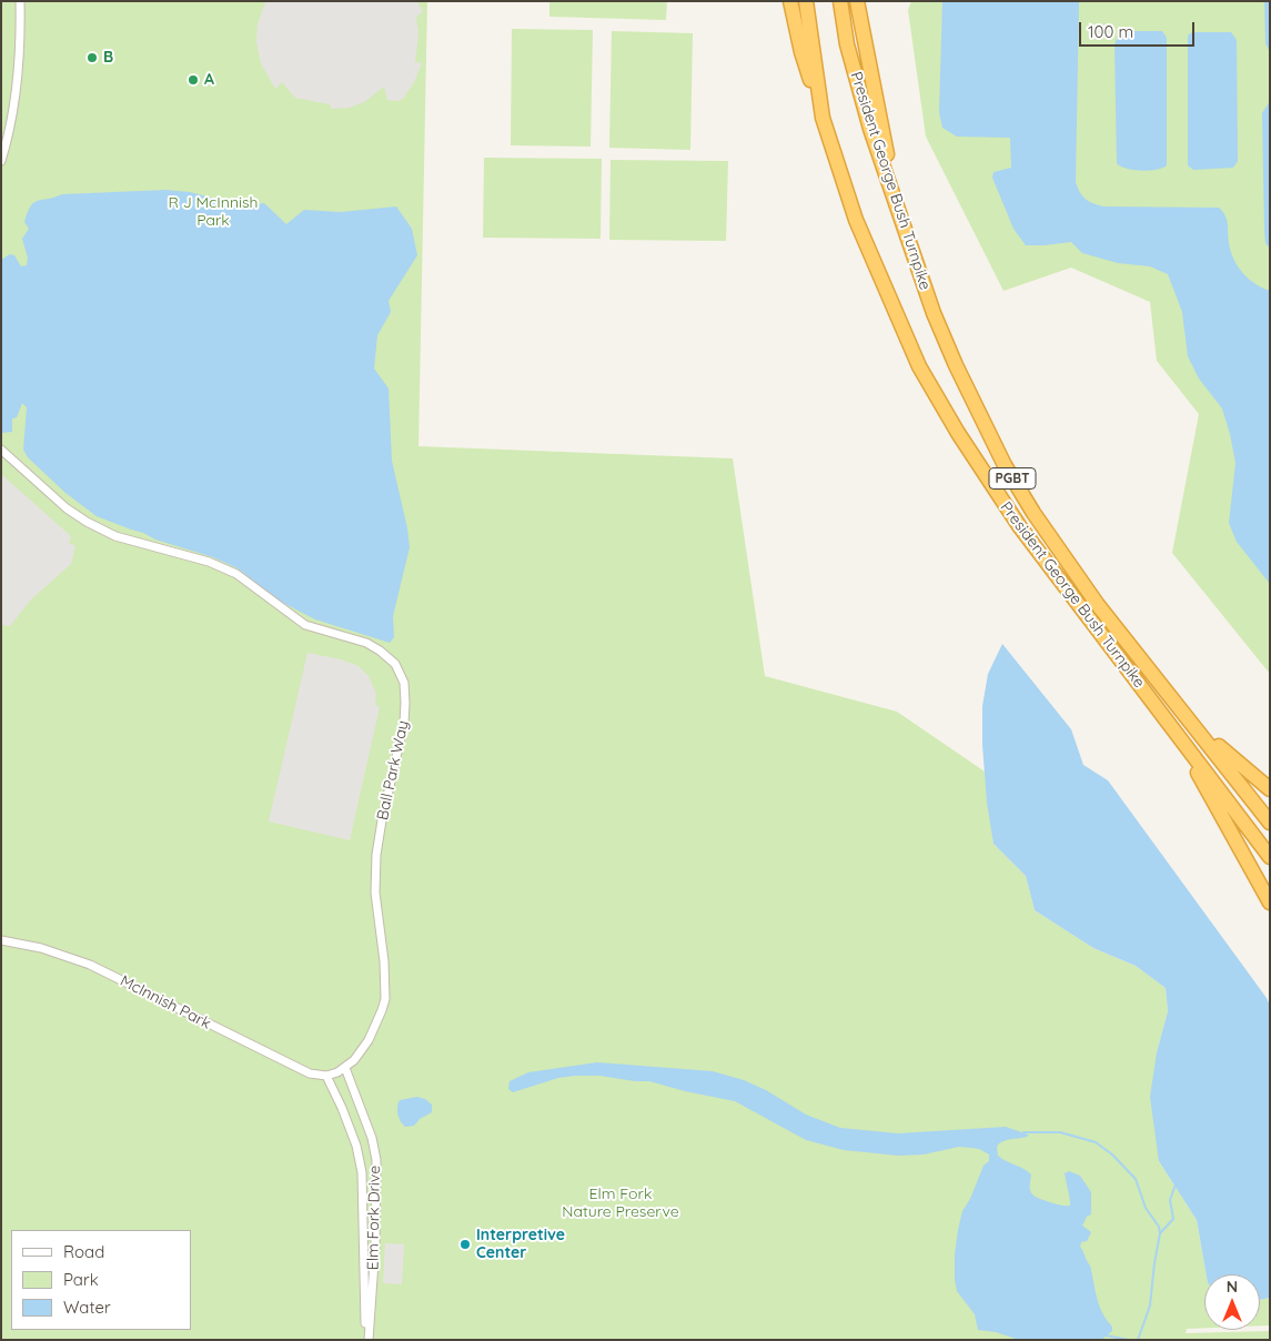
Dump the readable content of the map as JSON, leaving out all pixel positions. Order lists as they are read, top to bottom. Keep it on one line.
{"streets":{"highway":["President George Bush Turnpike","PGBT"],"street":["Ball Park Way","McInnish Park","Elm Fork Drive"]},"crossings":[["Ball Park Way","McInnish Park"],["Ball Park Way","Elm Fork Drive"],["McInnish Park","Elm Fork Drive"]],"parks":["R J McInnish Park","Elm Fork Nature Preserve"],"places":["B","A","Interpretive Center"],"legend":["Road","Park","Water"],"scale_bar":"100 m","north":"top"}
